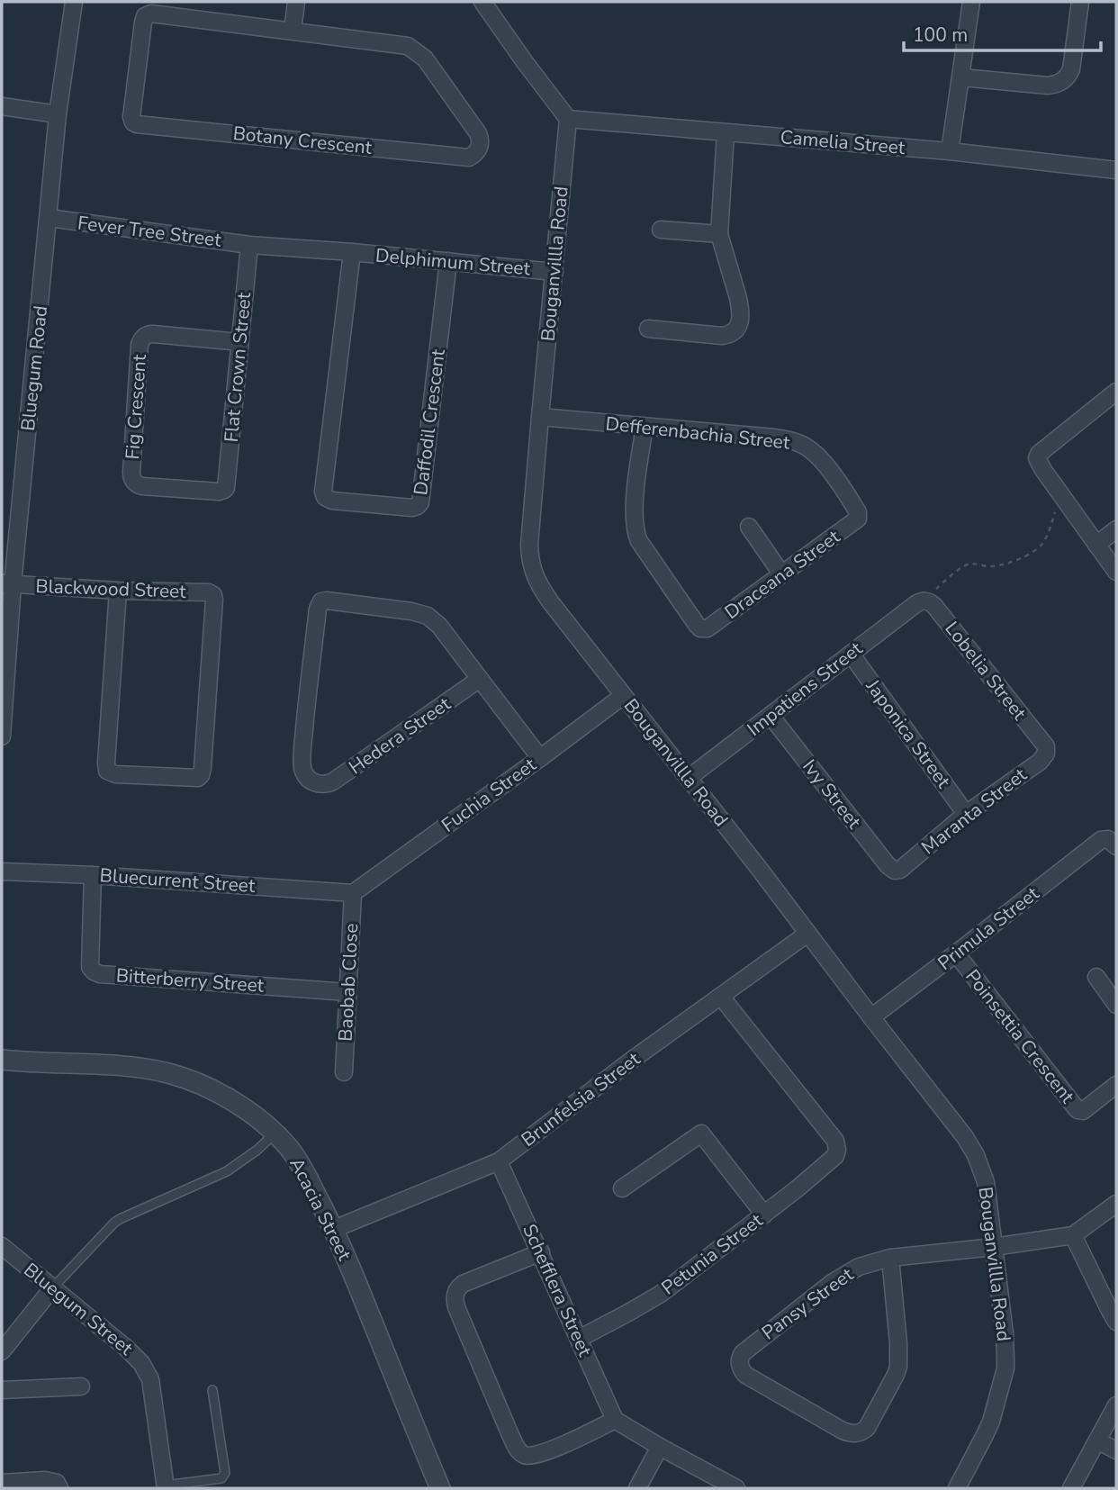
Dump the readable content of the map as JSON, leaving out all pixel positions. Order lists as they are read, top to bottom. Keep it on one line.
{"streets":{"street":["Botany Crescent","Camelia Street","Fever Tree Street","Delphimum Street","Bouganvillla Road","Flat Crown Street","Bluegum Road","Fig Crescent","Daffodil Crescent","Defferenbachia Street","Draceana Street","Blackwood Street","Lobelia Street","Impatiens Street","Japonica Street","Hedera Street","Ivy Street","Fuchia Street","Maranta Street","Bluecurrent Street","Primula Street","Bitterberry Street","Baobab Close","Poinsettia Crescent","Brunfelsia Street","Acacia Street","Petunia Street","Schefflera Street","Pansy Street","Bluegum Street"]},"crossings":[["Camelia Street","Bouganvillla Road"],["Fever Tree Street","Delphimum Street"],["Fever Tree Street","Flat Crown Street"],["Fever Tree Street","Bluegum Road"],["Fever Tree Street","Daffodil Crescent"],["Delphimum Street","Bouganvillla Road"],["Delphimum Street","Daffodil Crescent"],["Bouganvillla Road","Defferenbachia Street"],["Bouganvillla Road","Impatiens Street"],["Bouganvillla Road","Fuchia Street"],["Bouganvillla Road","Primula Street"],["Bouganvillla Road","Brunfelsia Street"],["Bouganvillla Road","Pansy Street"],["Flat Crown Street","Fig Crescent"],["Bluegum Road","Blackwood Street"],["Defferenbachia Street","Draceana Street"],["Lobelia Street","Impatiens Street"],["Lobelia Street","Maranta Street"],["Impatiens Street","Japonica Street"],["Impatiens Street","Ivy Street"],["Japonica Street","Maranta Street"],["Ivy Street","Maranta Street"],["Fuchia Street","Bluecurrent Street"],["Fuchia Street","Baobab Close"],["Bluecurrent Street","Bitterberry Street"],["Bluecurrent Street","Baobab Close"],["Primula Street","Poinsettia Crescent"],["Bitterberry Street","Baobab Close"],["Brunfelsia Street","Acacia Street"],["Brunfelsia Street","Petunia Street"],["Brunfelsia Street","Schefflera Street"],["Petunia Street","Schefflera Street"]],"scale_bar":"100 m"}
